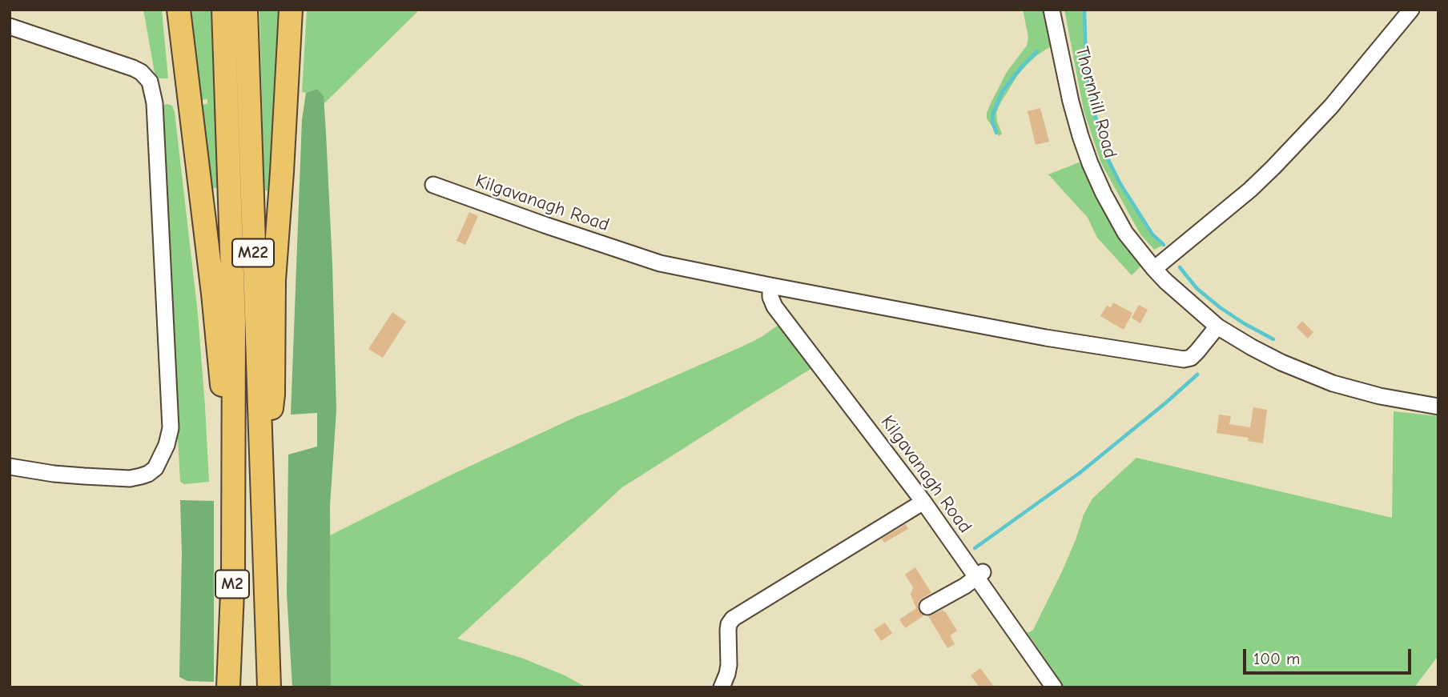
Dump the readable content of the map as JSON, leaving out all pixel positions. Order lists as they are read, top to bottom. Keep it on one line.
{"streets":{"highway":["M22","M2"],"street":["Thornhill Road","Kilgavanagh Road"]},"crossings":[["Thornhill Road","Kilgavanagh Road"],["M22","M2"]],"scale_bar":"100 m"}
